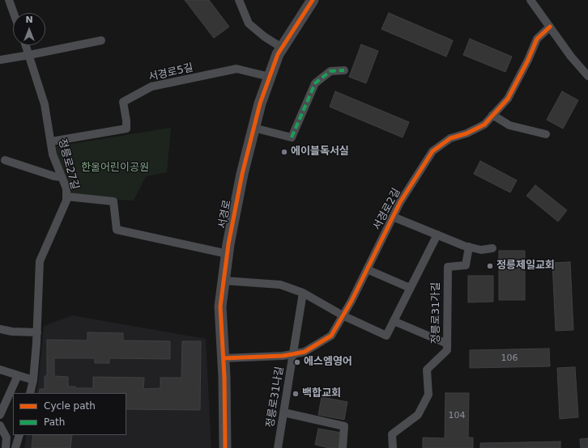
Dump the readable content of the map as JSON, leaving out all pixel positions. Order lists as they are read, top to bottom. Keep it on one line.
{"streets":{"street":["서경로5길","정릉로27길","서경로2길","서경로","정릉로31가길","정릉로31나길"]},"crossings":[["서경로5길","정릉로27길"],["서경로5길","서경로"],["서경로2길","서경로"],["서경로2길","정릉로31나길"]],"parks":["한울어린이공원"],"places":["에이블독서실","정릉제일교회","에스엠영어","백합교회"],"house_numbers":["106","104"],"legend":["Cycle path","Path"],"north":"top"}
